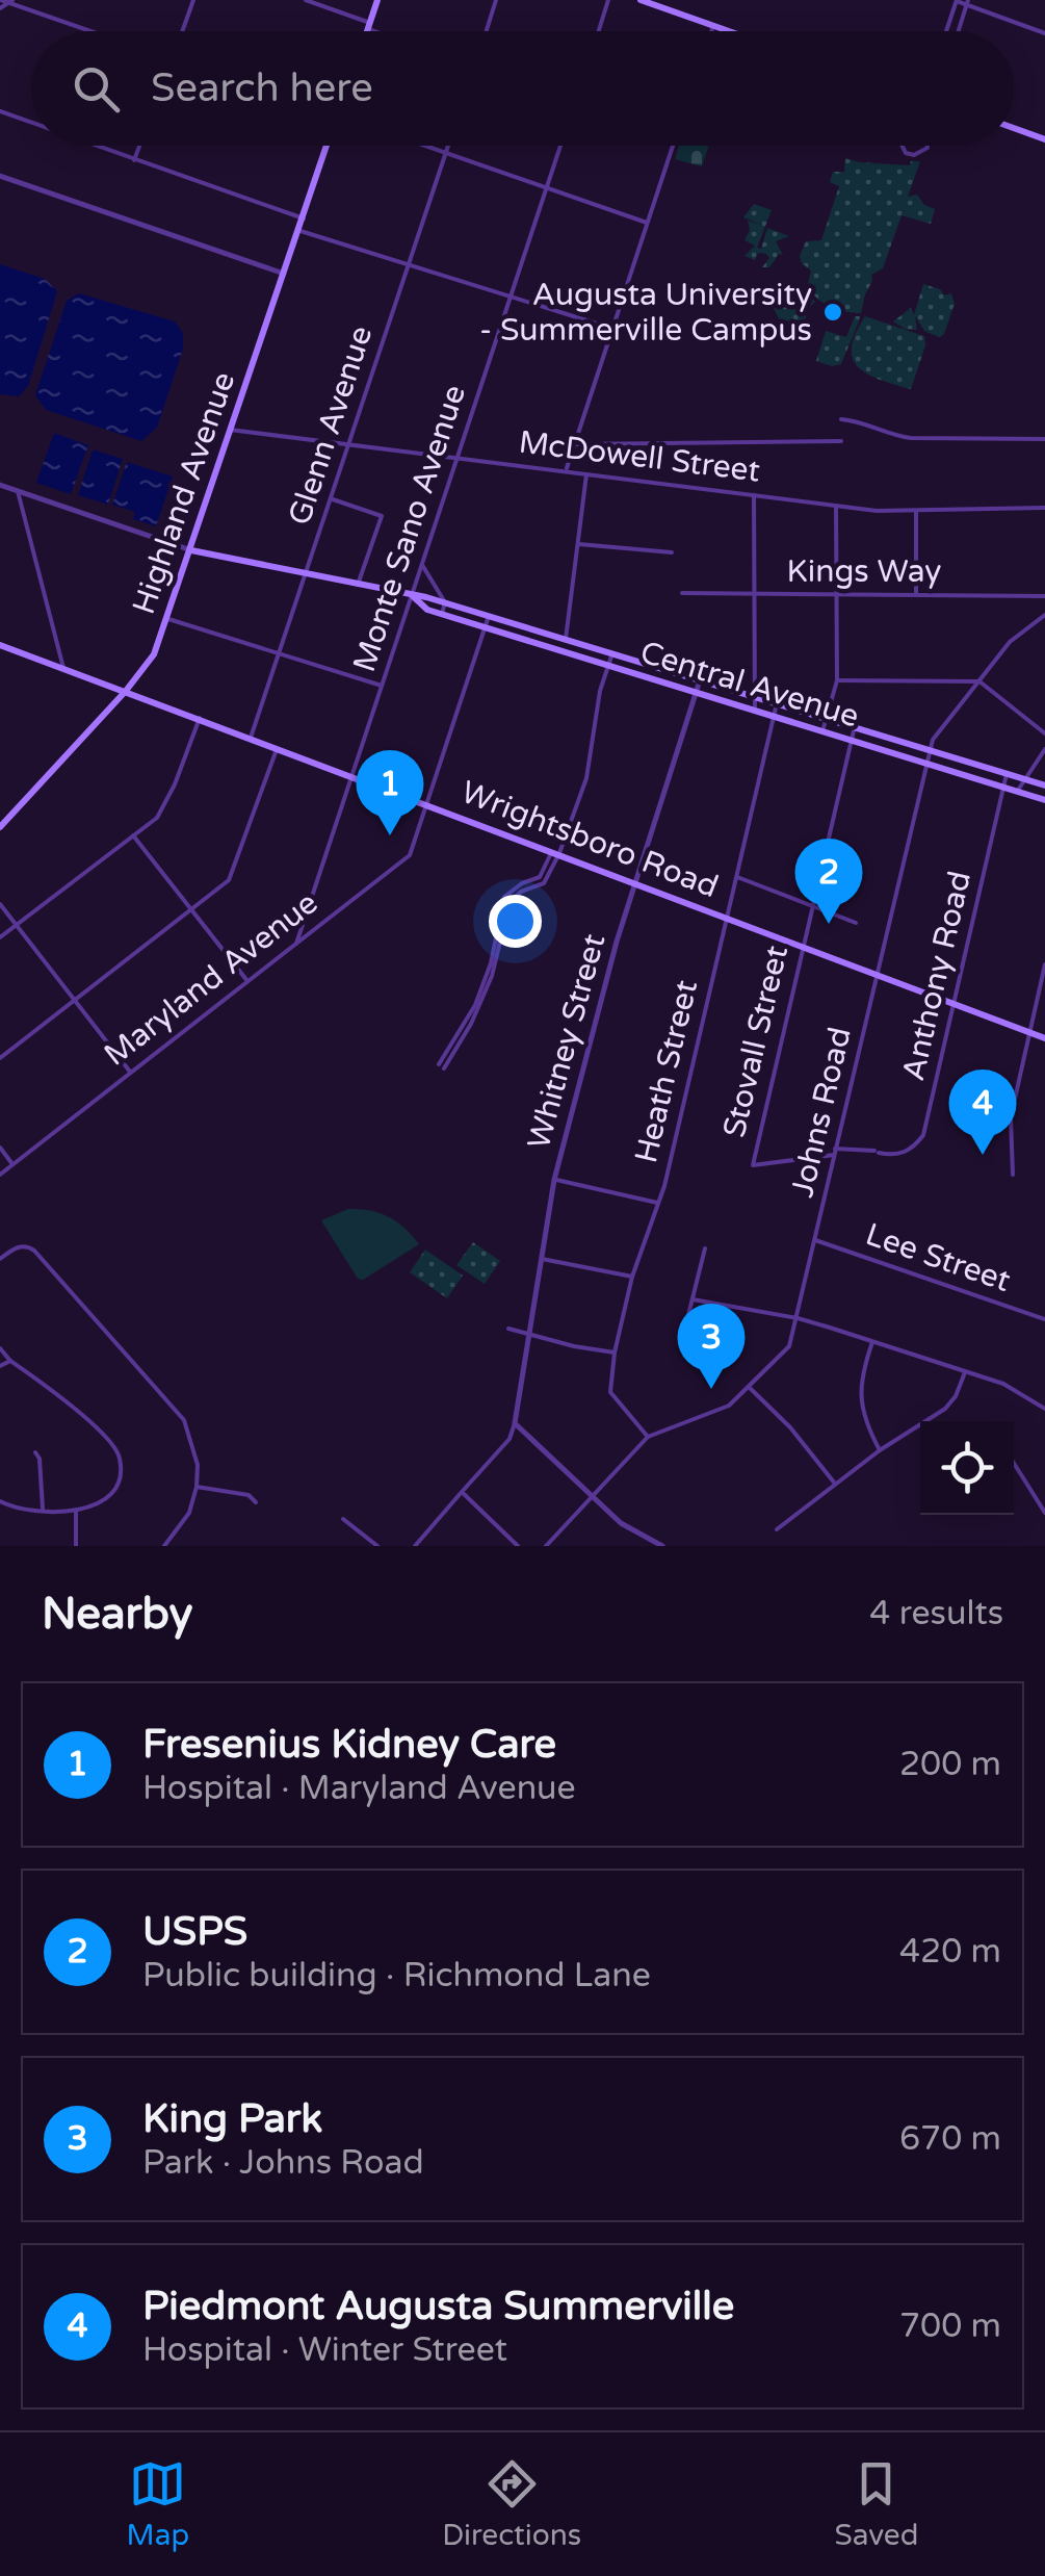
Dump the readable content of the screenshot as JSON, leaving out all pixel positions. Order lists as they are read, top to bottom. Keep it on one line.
{"streets":{"main road":["Highland Avenue","Central Avenue","Wrightsboro Road"],"street":["Glenn Avenue","McDowell Street","Monte Sano Avenue","Kings Way","Anthony Road","Maryland Avenue","Whitney Street","Stovall Street","Heath Street","Johns Road","Lee Street"]},"crossings":[["Glenn Avenue","McDowell Street"],["Glenn Avenue","Central Avenue"],["Glenn Avenue","Wrightsboro Road"],["McDowell Street","Highland Avenue"],["McDowell Street","Monte Sano Avenue"],["Highland Avenue","Central Avenue"],["Highland Avenue","Wrightsboro Road"],["Monte Sano Avenue","Central Avenue"],["Monte Sano Avenue","Wrightsboro Road"],["Monte Sano Avenue","Maryland Avenue"],["Central Avenue","Anthony Road"],["Central Avenue","Maryland Avenue"],["Central Avenue","Whitney Street"],["Central Avenue","Stovall Street"],["Central Avenue","Heath Street"],["Central Avenue","Johns Road"],["Wrightsboro Road","Anthony Road"],["Wrightsboro Road","Maryland Avenue"],["Wrightsboro Road","Whitney Street"],["Wrightsboro Road","Stovall Street"],["Wrightsboro Road","Heath Street"],["Wrightsboro Road","Johns Road"],["Anthony Road","Stovall Street"],["Anthony Road","Johns Road"],["Stovall Street","Johns Road"],["Heath Street","Johns Road"],["Johns Road","Lee Street"]],"places":["Augusta University - Summerville Campus"],"page":{"search":"Search here","pins":["1","2","4","3"],"heading":["Nearby","4 results"],"list":[{"mark":"1","name":"Fresenius Kidney Care","note":"Hospital · Maryland Avenue","value":"200 m"},{"mark":"2","name":"USPS","note":"Public building · Richmond Lane","value":"420 m"},{"mark":"3","name":"King Park","note":"Park · Johns Road","value":"670 m"},{"mark":"4","name":"Piedmont Augusta Summerville","note":"Hospital · Winter Street","value":"700 m"}],"nav":["Map","Directions","Saved"]}}
